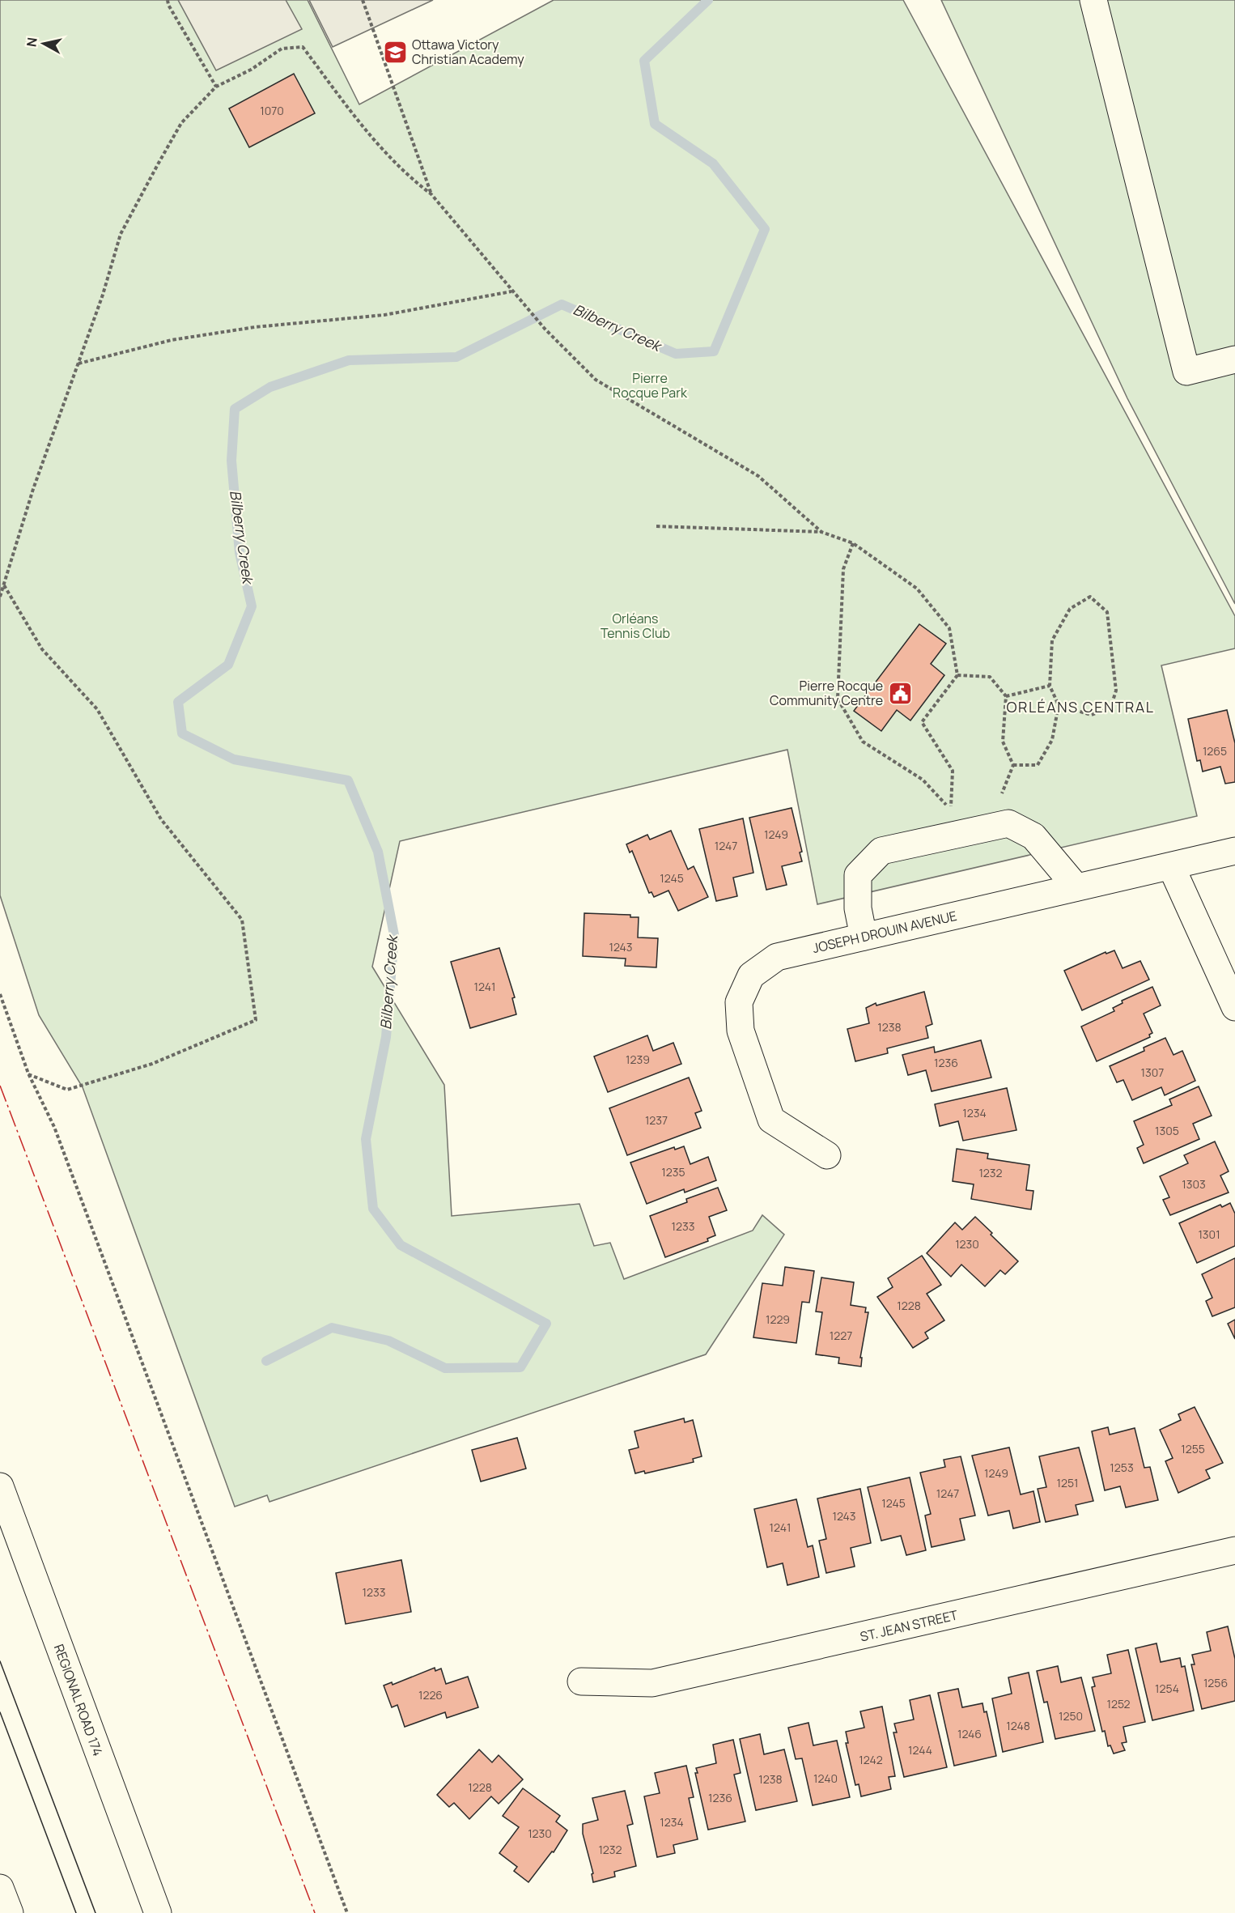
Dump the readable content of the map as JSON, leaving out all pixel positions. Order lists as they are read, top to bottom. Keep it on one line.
{"streets":{"main road":["JOSEPH DROUIN AVENUE","ST. JEAN STREET","REGIONAL ROAD 174"]},"districts":["ORLÉANS CENTRAL"],"water":["Bilberry Creek"],"parks":["Pierre Rocque Park","Orléans Tennis Club"],"places":{"school or university":["Ottawa Victory Christian Academy"],"public building":["Pierre Rocque Community Centre"]},"house_numbers":["1070","1265","1249","1247","1245","1243","1241","1238","1239","1236","1307","1234","1237","1305","1235","1232","1303","1233","1301","1230","1228","1229","1227","1255","1253","1249","1251","1247","1245","1243","1241","1233","1256","1254","1226","1252","1250","1248","1246","1244","1242","1240","1238","1228","1236","1234","1230","1232"],"north":"left"}
